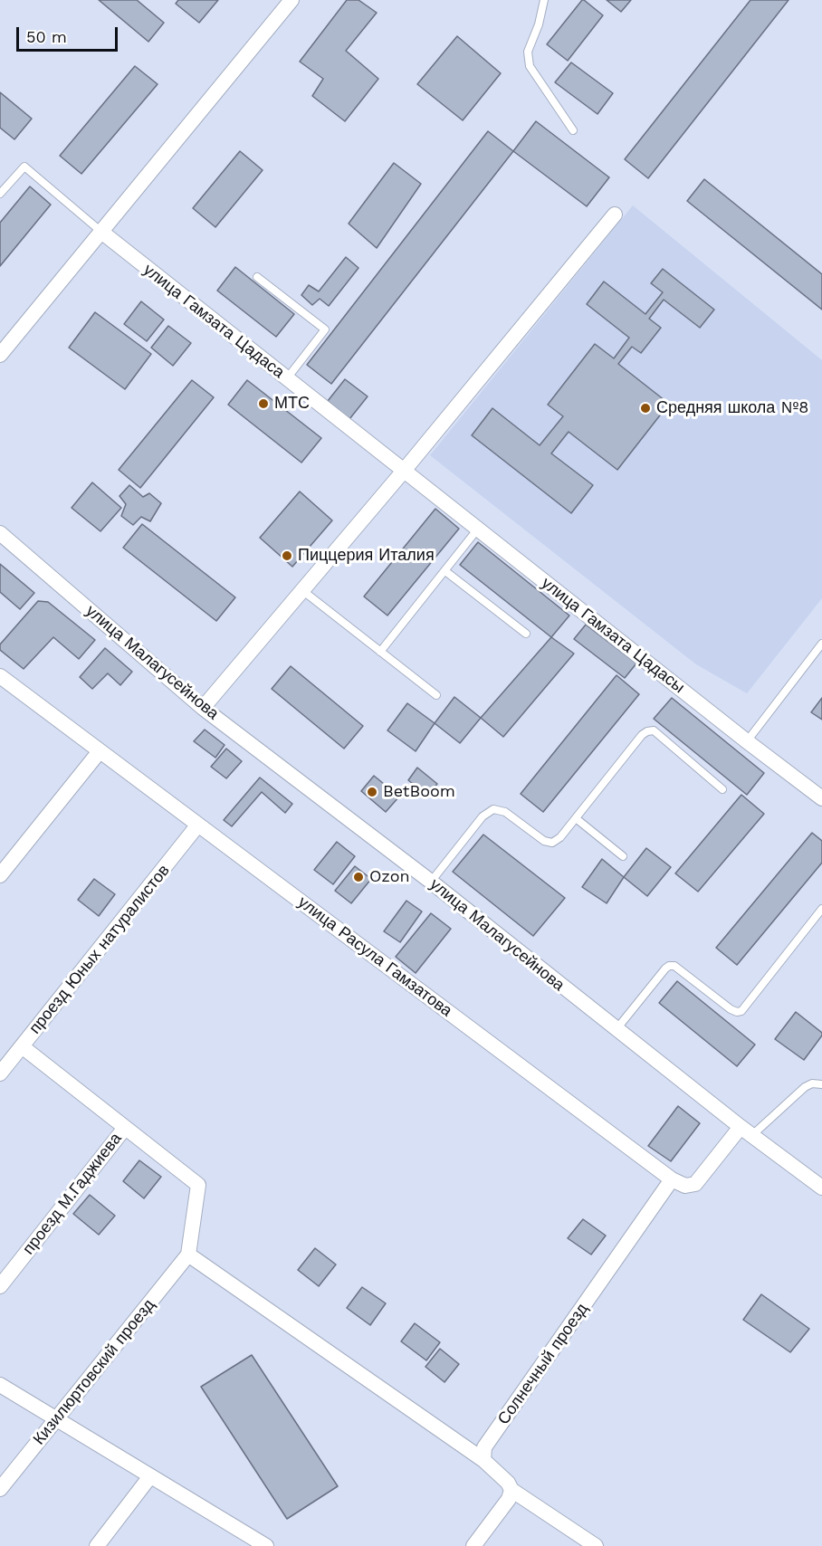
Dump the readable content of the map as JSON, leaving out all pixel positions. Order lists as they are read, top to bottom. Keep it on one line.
{"streets":{"street":["улица Гамзата Цадаса","улица Гамзата Цадасы","улица Малагусейнова","проезд Юных натуралистов","улица Расула Гамзатова","проезд М.Гаджиева","Солнечный проезд","Кизилюртовский проезд"]},"crossings":[["улица Гамзата Цадаса","улица Гамзата Цадасы"],["проезд Юных натуралистов","улица Расула Гамзатова"],["улица Расула Гамзатова","Солнечный проезд"]],"places":["МТС","Средняя школа №8","Пиццерия Италия","BetBoom","Ozon"],"scale_bar":"50 m"}
